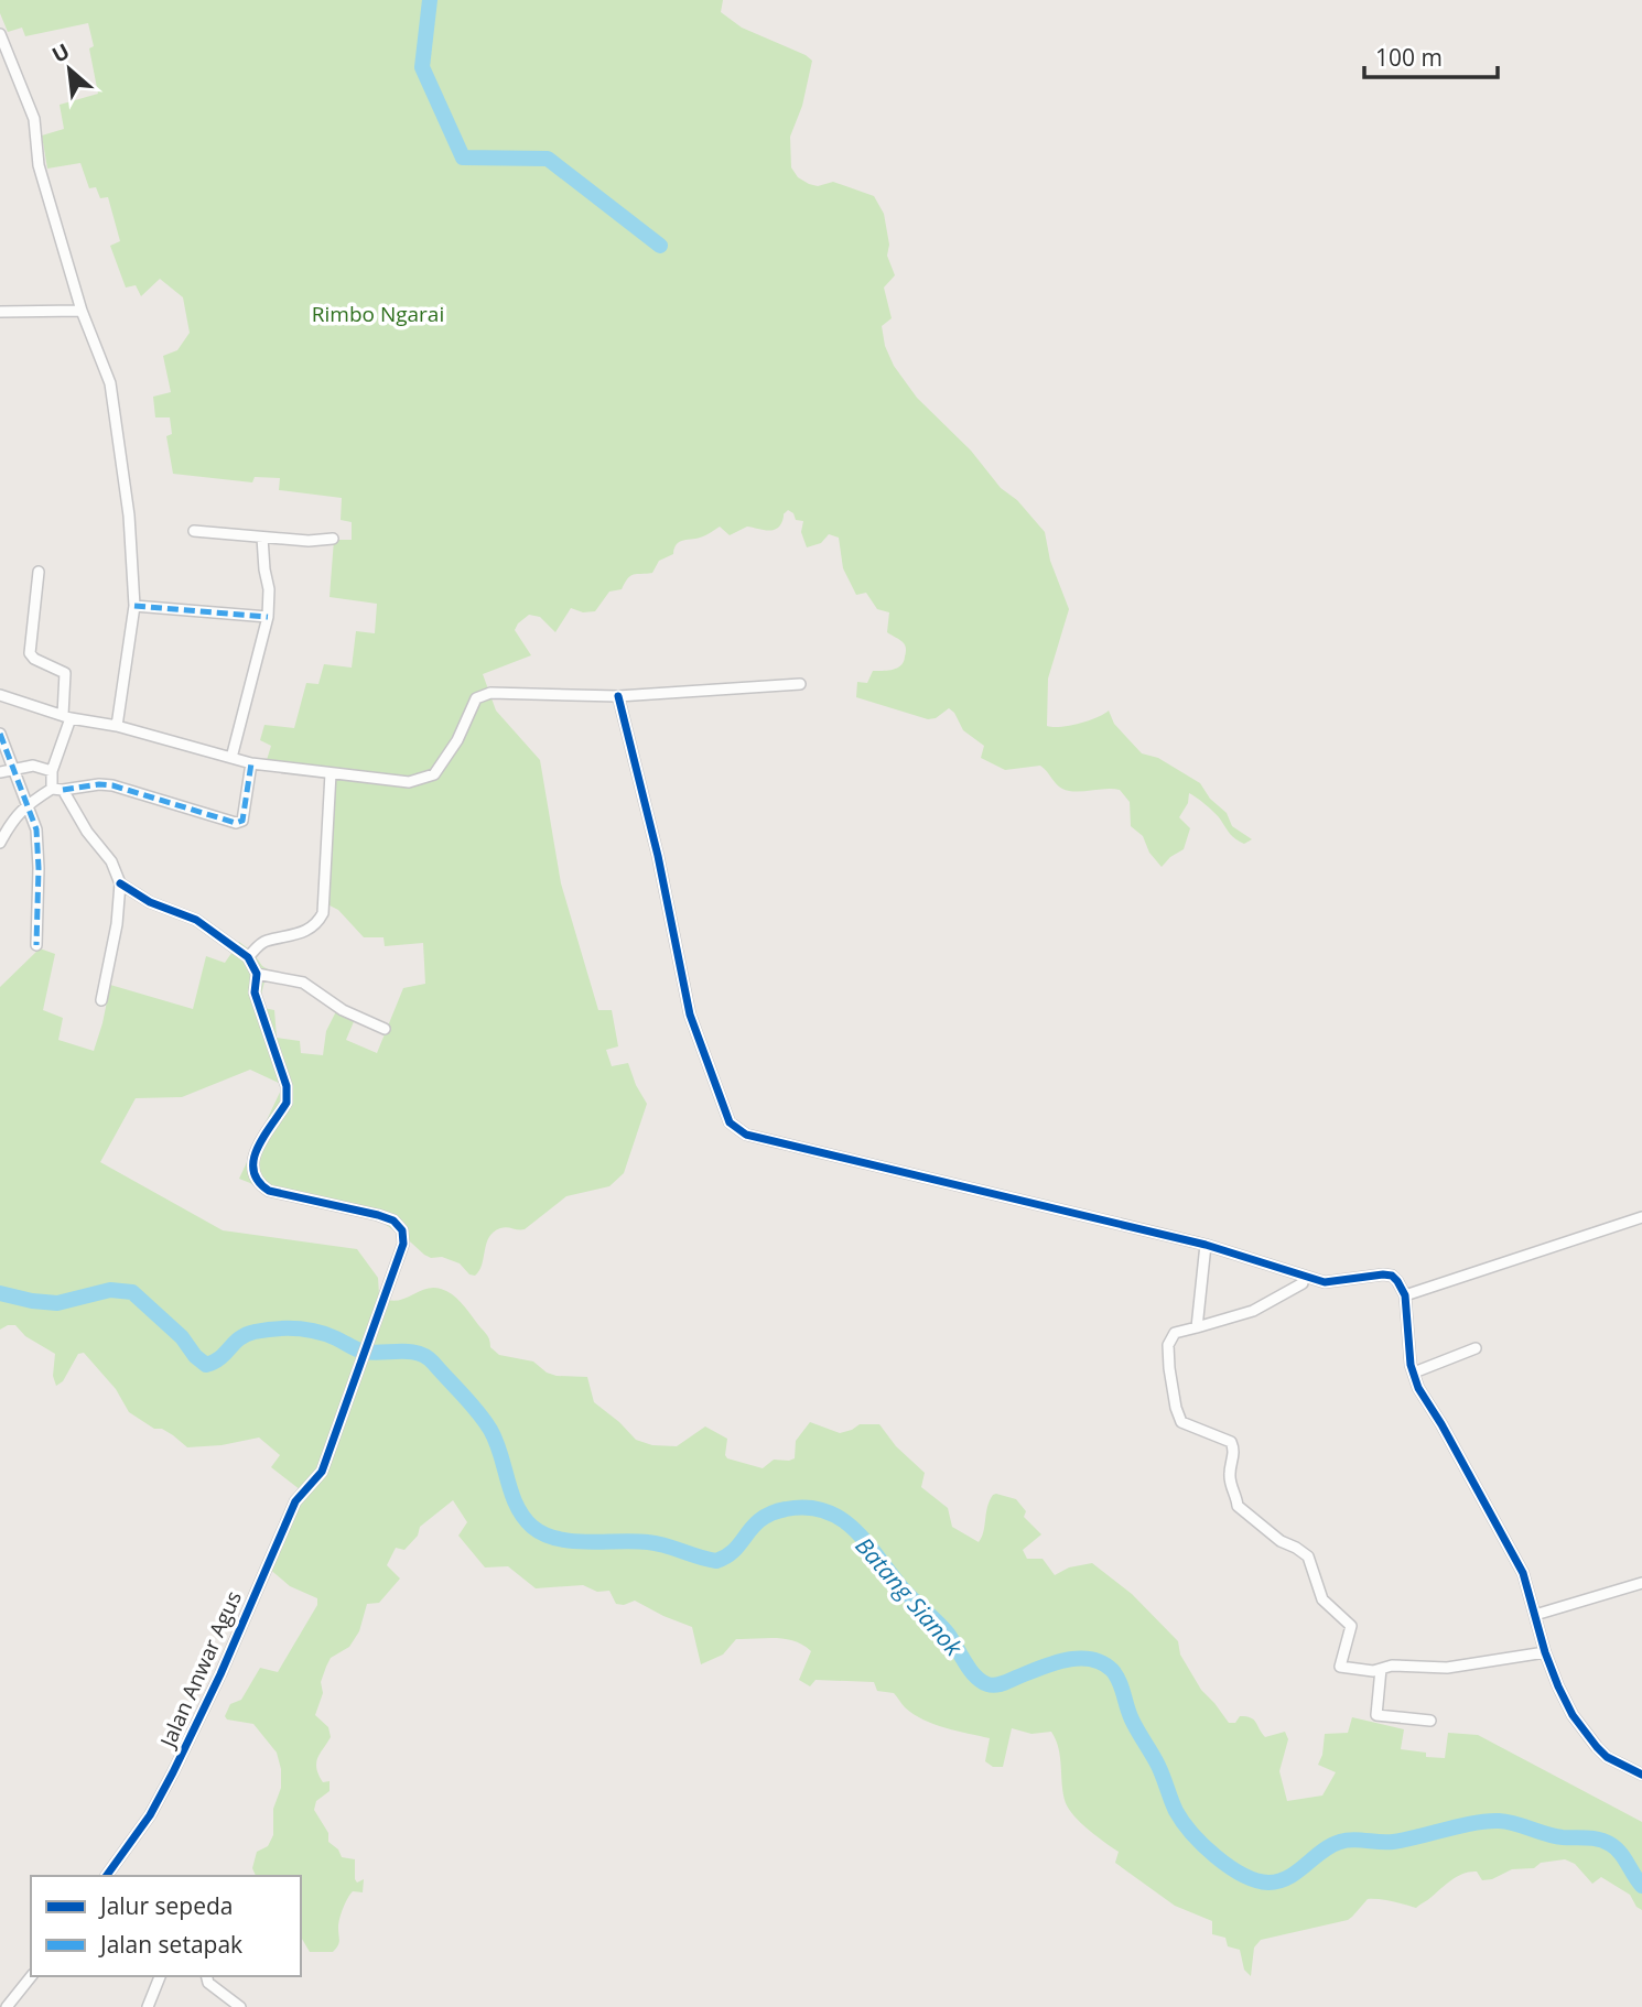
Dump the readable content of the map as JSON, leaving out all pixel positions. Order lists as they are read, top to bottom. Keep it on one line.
{"streets":{"street":["Jalan Anwar Agus"]},"water":["Batang Sianok"],"parks":["Rimbo Ngarai"],"legend":["Jalur sepeda","Jalan setapak"],"scale_bar":"100 m","north":"top left"}
